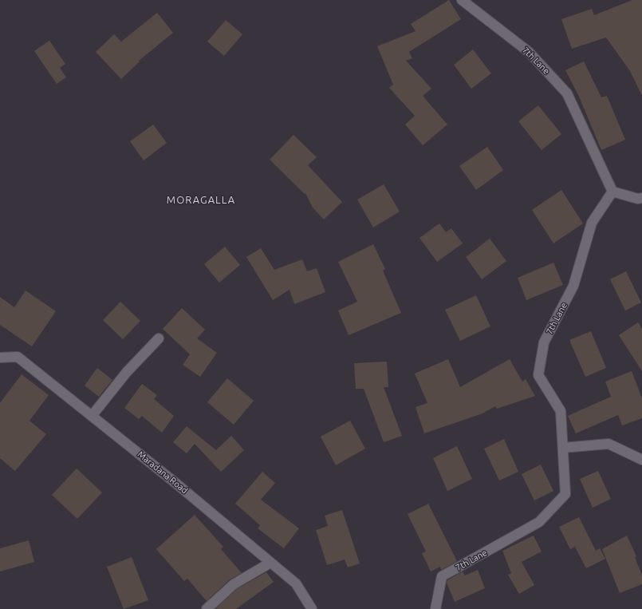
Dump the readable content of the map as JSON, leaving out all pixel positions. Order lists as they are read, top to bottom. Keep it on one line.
{"streets":{"street":["7th Lane","Maradana Road"]},"districts":["MORAGALLA"]}
